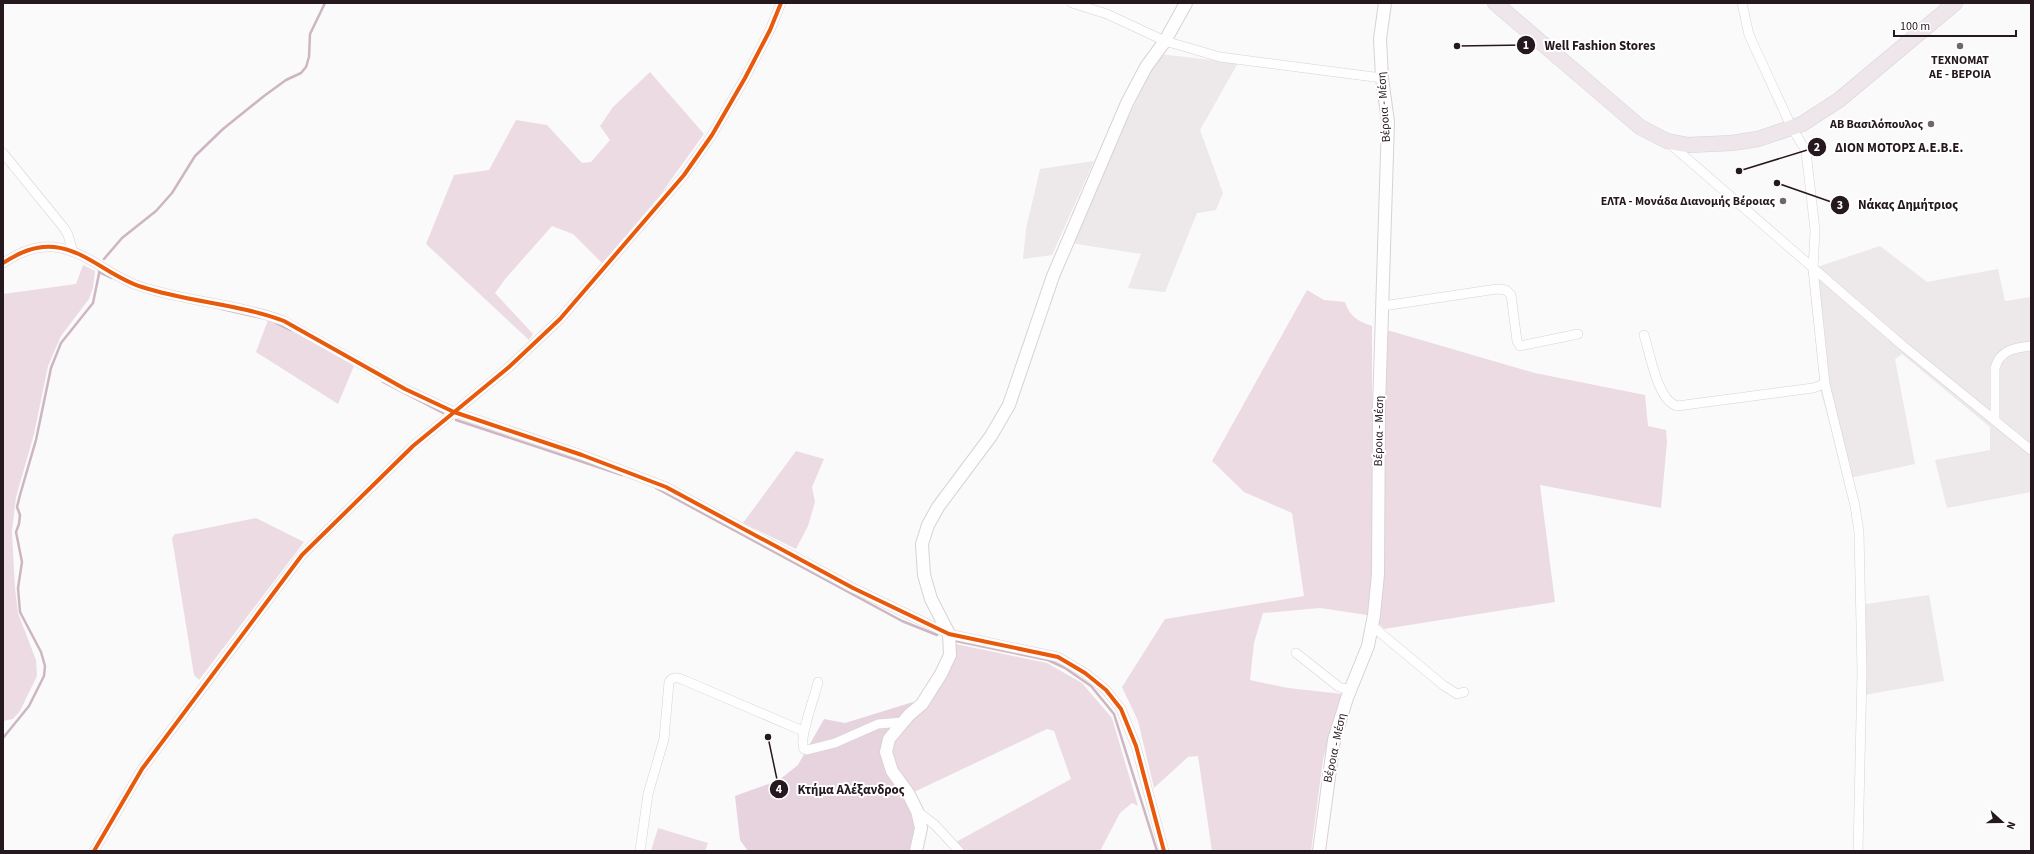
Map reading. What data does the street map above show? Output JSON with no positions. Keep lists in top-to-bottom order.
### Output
{
  "streets": {
    "street": ["Βέροια - Μέση"]
  },
  "places": [
    "Well Fashion Stores",
    "ΤΕΧΝΟΜΑΤ ΑΕ - ΒΕΡΟΙΑ",
    "ΑΒ Βασιλόπουλος",
    "ΔΙΟΝ ΜΟΤΟΡΣ Α.Ε.Β.Ε.",
    "Νάκας Δημήτριος",
    "ΕΛΤΑ - Μονάδα Διανομής Βέροιας",
    "Κτήμα Αλέξανδρος"
  ],
  "scale_bar": "100 m",
  "north": "right"
}
